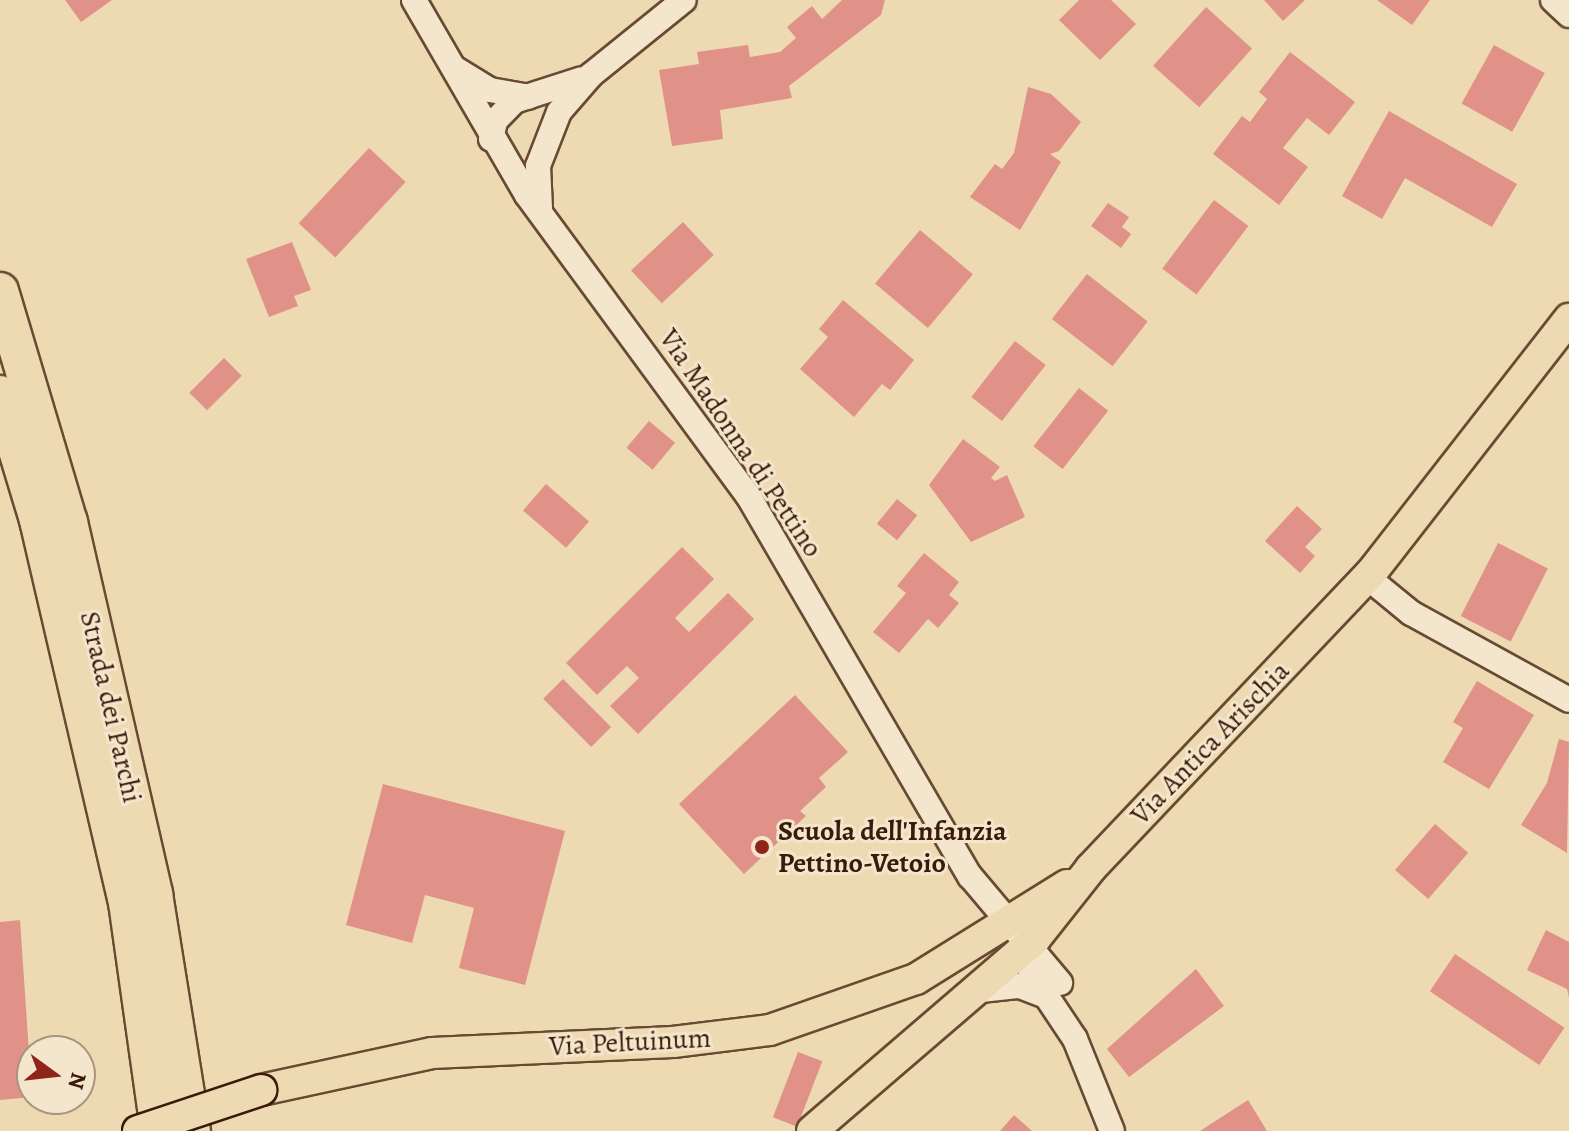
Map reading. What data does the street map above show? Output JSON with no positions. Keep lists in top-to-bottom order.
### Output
{
  "streets": {
    "highway": ["Strada dei Parchi"],
    "main road": ["Via Antica Arischia", "Via Peltuinum"],
    "street": ["Via Madonna di Pettino"]
  },
  "crossings": [
    ["Via Madonna di Pettino", "Via Antica Arischia"],
    ["Via Madonna di Pettino", "Via Peltuinum"],
    ["Via Antica Arischia", "Via Peltuinum"]
  ],
  "places": ["Scuola dell'Infanzia Pettino-Vetoio"],
  "north": "right"
}
